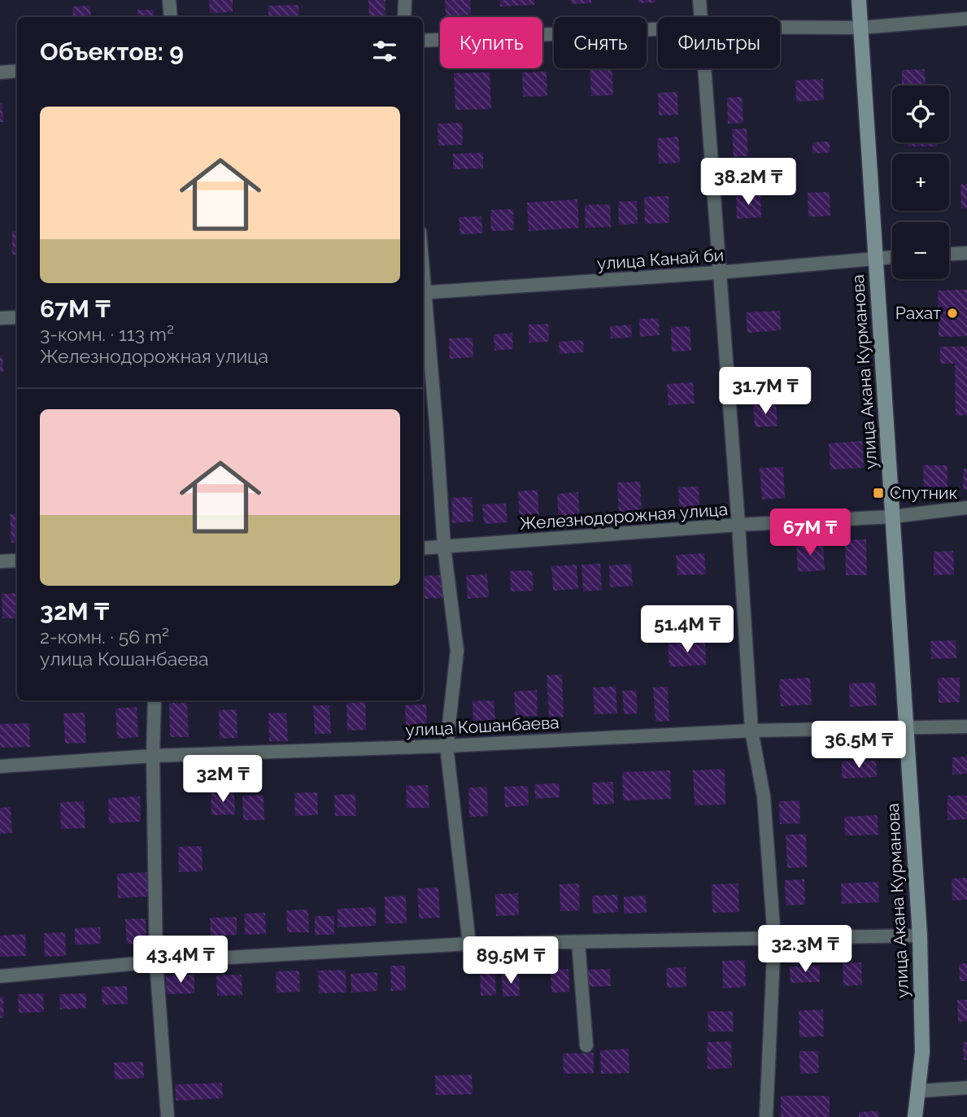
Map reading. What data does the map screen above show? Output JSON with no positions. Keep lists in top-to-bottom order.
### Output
{
  "streets": {
    "main road": ["улица Акана Курманова"],
    "street": ["улица Канай би", "Железнодорожная улица", "улица Кошанбаева"]
  },
  "crossings": [
    ["улица Канай би", "улица Акана Курманова"],
    ["улица Акана Курманова", "Железнодорожная улица"],
    ["улица Акана Курманова", "улица Кошанбаева"]
  ],
  "places": {
    "other": ["Рахат"],
    "transit": ["Спутник"]
  },
  "page": {
    "chip": ["Купить", "Снять", "Фильтры"],
    "heading": "Объектов: 9",
    "map_buttons": ["+", "−"],
    "list": [
      {
        "name": "67M ₸",
        "note": "3-комн. · 113 m² · Железнодорожная улица"
      },
      {
        "name": "32M ₸",
        "note": "2-комн. · 56 m² · улица Кошанбаева"
      }
    ],
    "price": [
      "38.2M ₸",
      "31.7M ₸",
      "67M ₸",
      "51.4M ₸",
      "36.5M ₸",
      "32M ₸",
      "32.3M ₸",
      "43.4M ₸",
      "89.5M ₸"
    ]
  }
}
